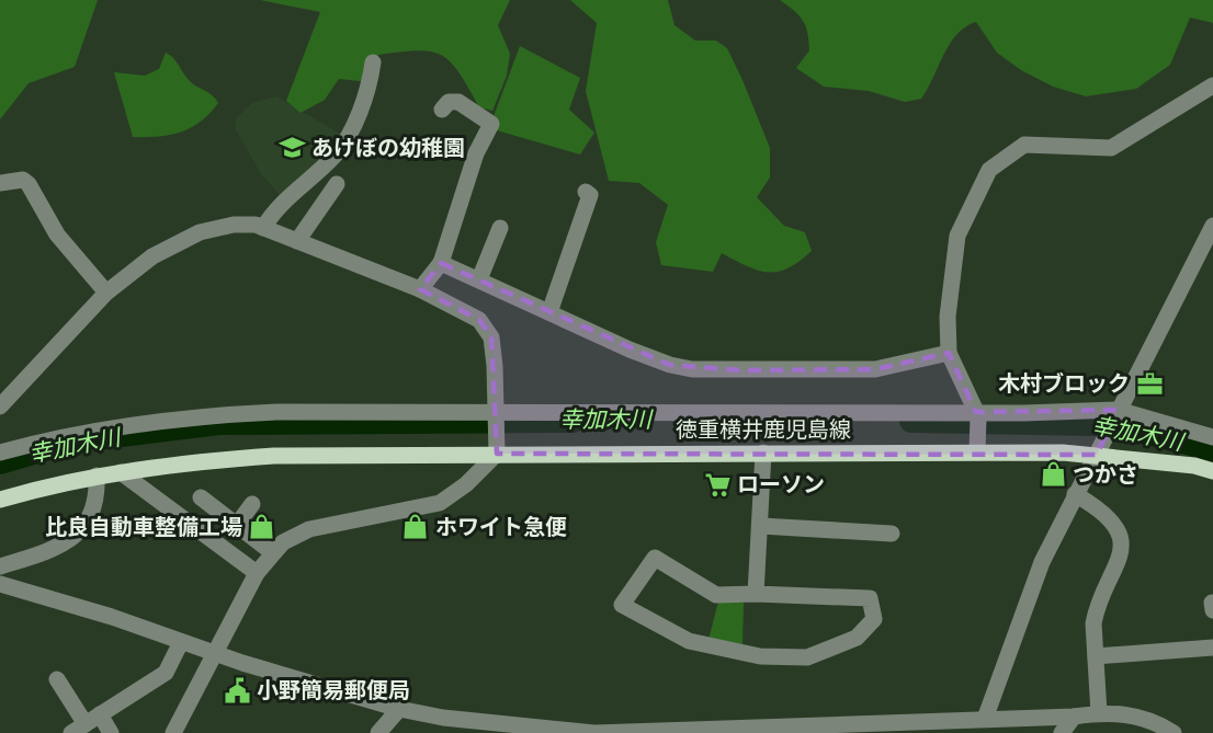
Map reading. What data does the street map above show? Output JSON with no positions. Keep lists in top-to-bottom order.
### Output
{
  "streets": {
    "main road": ["徳重横井鹿児島線"]
  },
  "water": ["幸加木川"],
  "places": {
    "school or university": ["あけぼの幼稚園"],
    "office": ["木村ブロック"],
    "shop": ["つかさ", "比良自動車整備工場", "ホワイト急便"],
    "supermarket": ["ローソン"],
    "public building": ["小野簡易郵便局"]
  }
}
